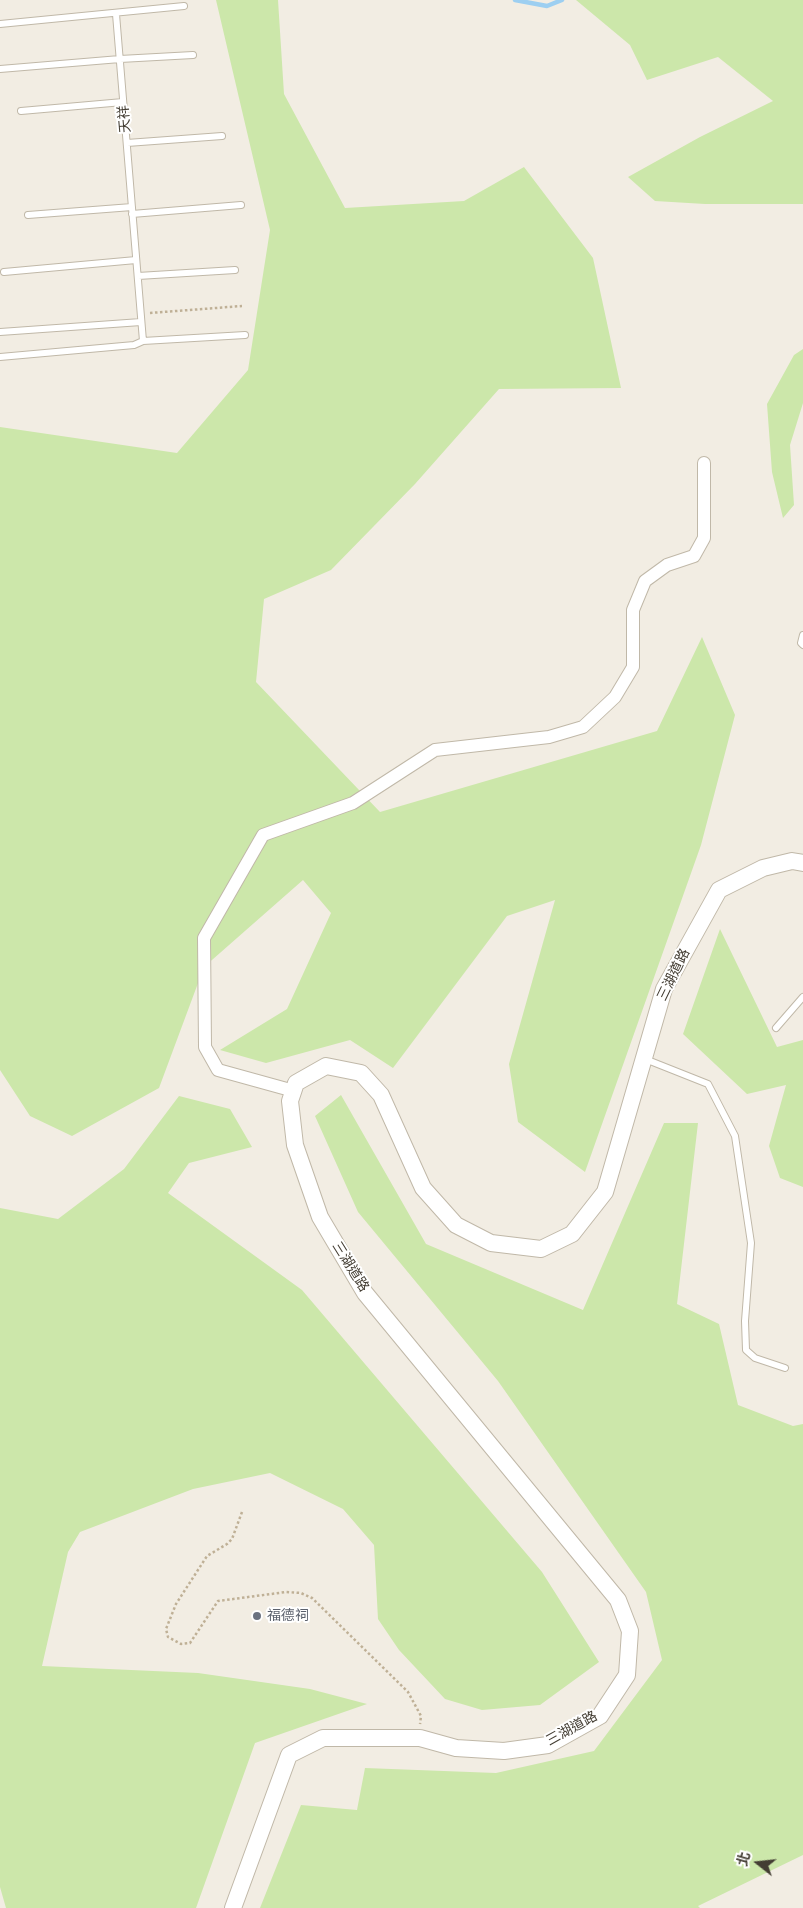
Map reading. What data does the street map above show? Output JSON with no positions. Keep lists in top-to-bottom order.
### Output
{
  "streets": {
    "street": ["三湖道路"],
    "lane": ["天祥"]
  },
  "places": ["福德祠"],
  "north": "left"
}
